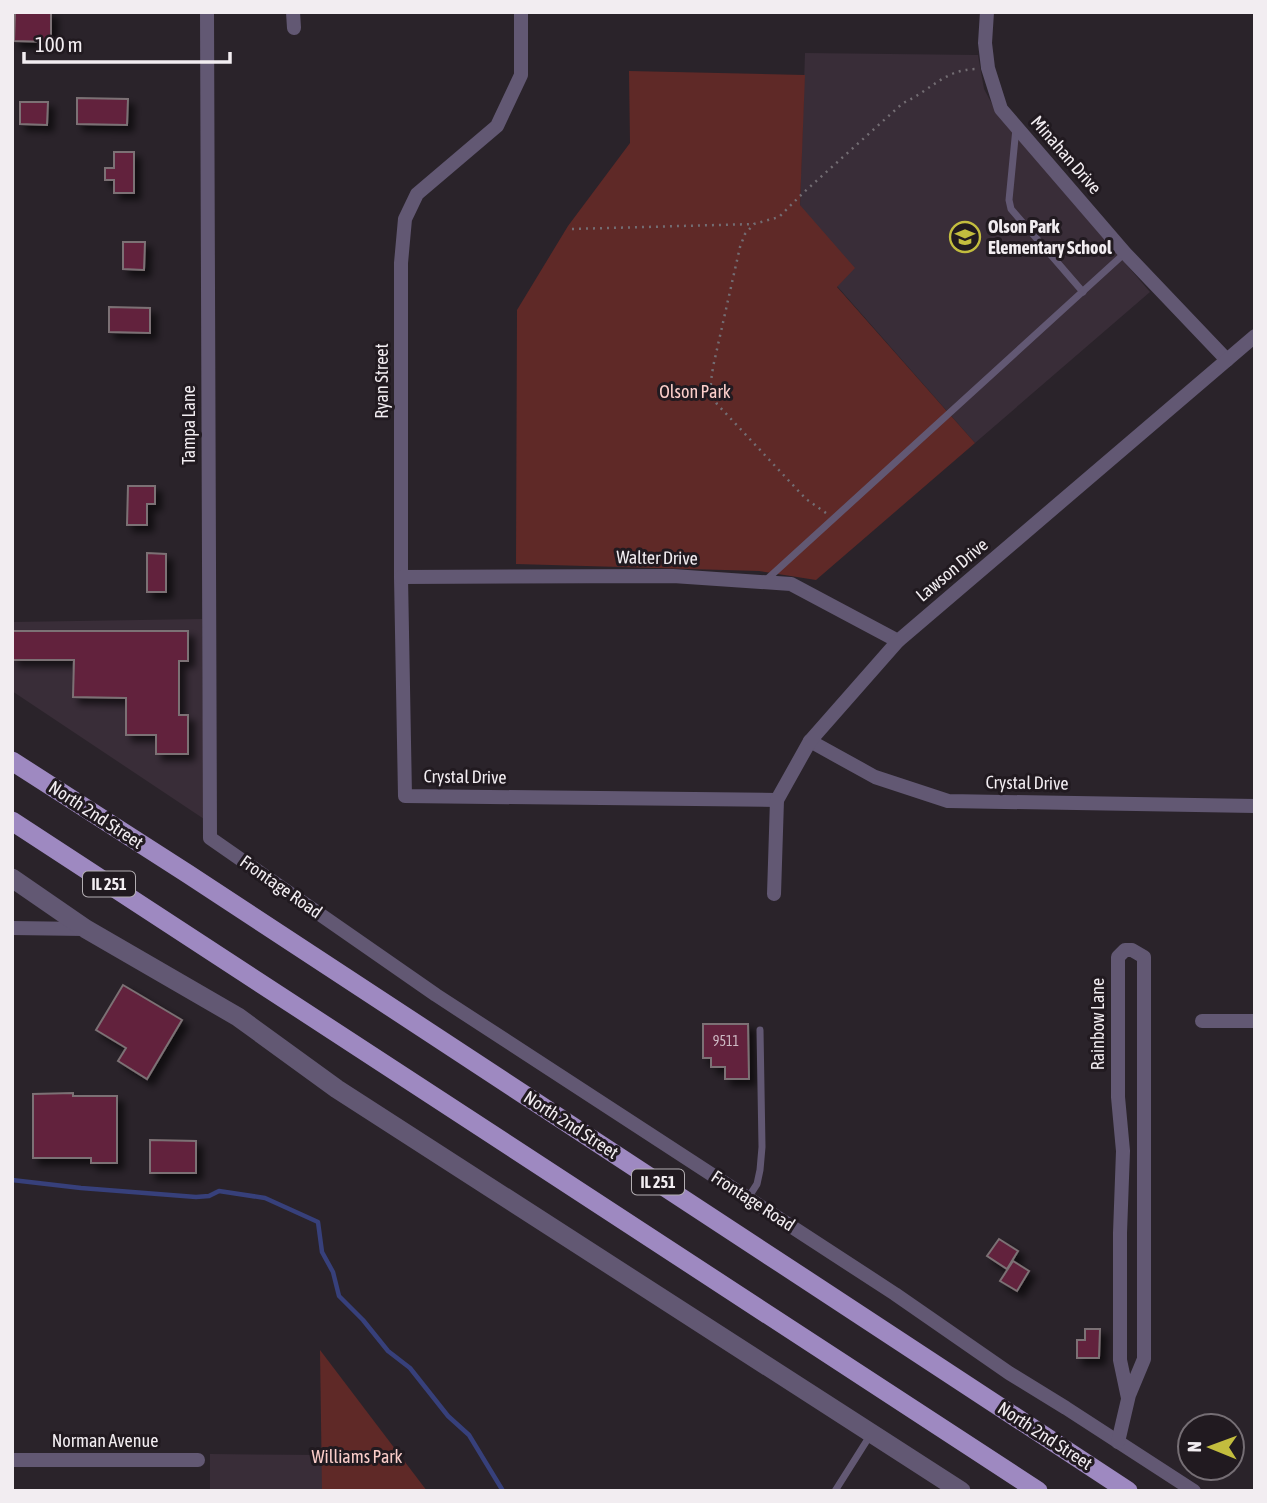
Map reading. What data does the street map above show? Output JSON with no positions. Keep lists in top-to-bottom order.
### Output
{
  "streets": {
    "main road": ["North 2nd Street", "IL 251"],
    "street": [
      "Minahan Drive",
      "Ryan Street",
      "Tampa Lane",
      "Walter Drive",
      "Lawson Drive",
      "Crystal Drive",
      "Frontage Road",
      "Rainbow Lane",
      "Norman Avenue"
    ]
  },
  "crossings": [
    ["Minahan Drive", "Lawson Drive"],
    ["Ryan Street", "Walter Drive"],
    ["Ryan Street", "Crystal Drive"],
    ["Tampa Lane", "Frontage Road"],
    ["Walter Drive", "Lawson Drive"],
    ["Lawson Drive", "Crystal Drive"],
    ["Frontage Road", "Rainbow Lane"]
  ],
  "parks": ["Olson Park", "Williams Park"],
  "places": {
    "school or university": ["Olson Park Elementary School"]
  },
  "house_numbers": ["9511"],
  "scale_bar": "100 m",
  "north": "left"
}
